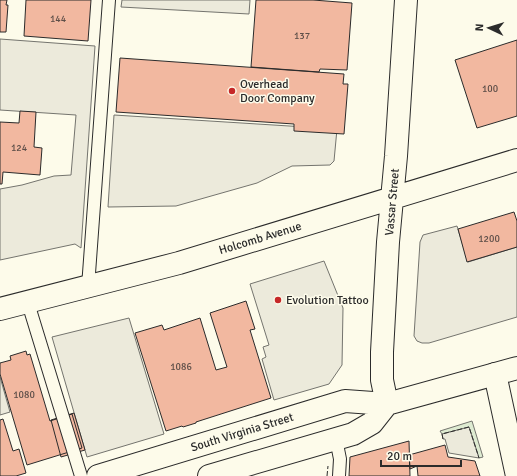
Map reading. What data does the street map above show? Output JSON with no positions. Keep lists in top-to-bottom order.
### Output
{
  "streets": {
    "street": ["Vassar Street", "Holcomb Avenue", "South Virginia Street"]
  },
  "crossings": [
    ["Vassar Street", "Holcomb Avenue"],
    ["Vassar Street", "South Virginia Street"]
  ],
  "places": ["Overhead Door Company", "Evolution Tattoo"],
  "house_numbers": [
    "144",
    "137",
    "100",
    "124",
    "1200",
    "1086",
    "1080"
  ],
  "scale_bar": "20 m",
  "north": "left"
}
